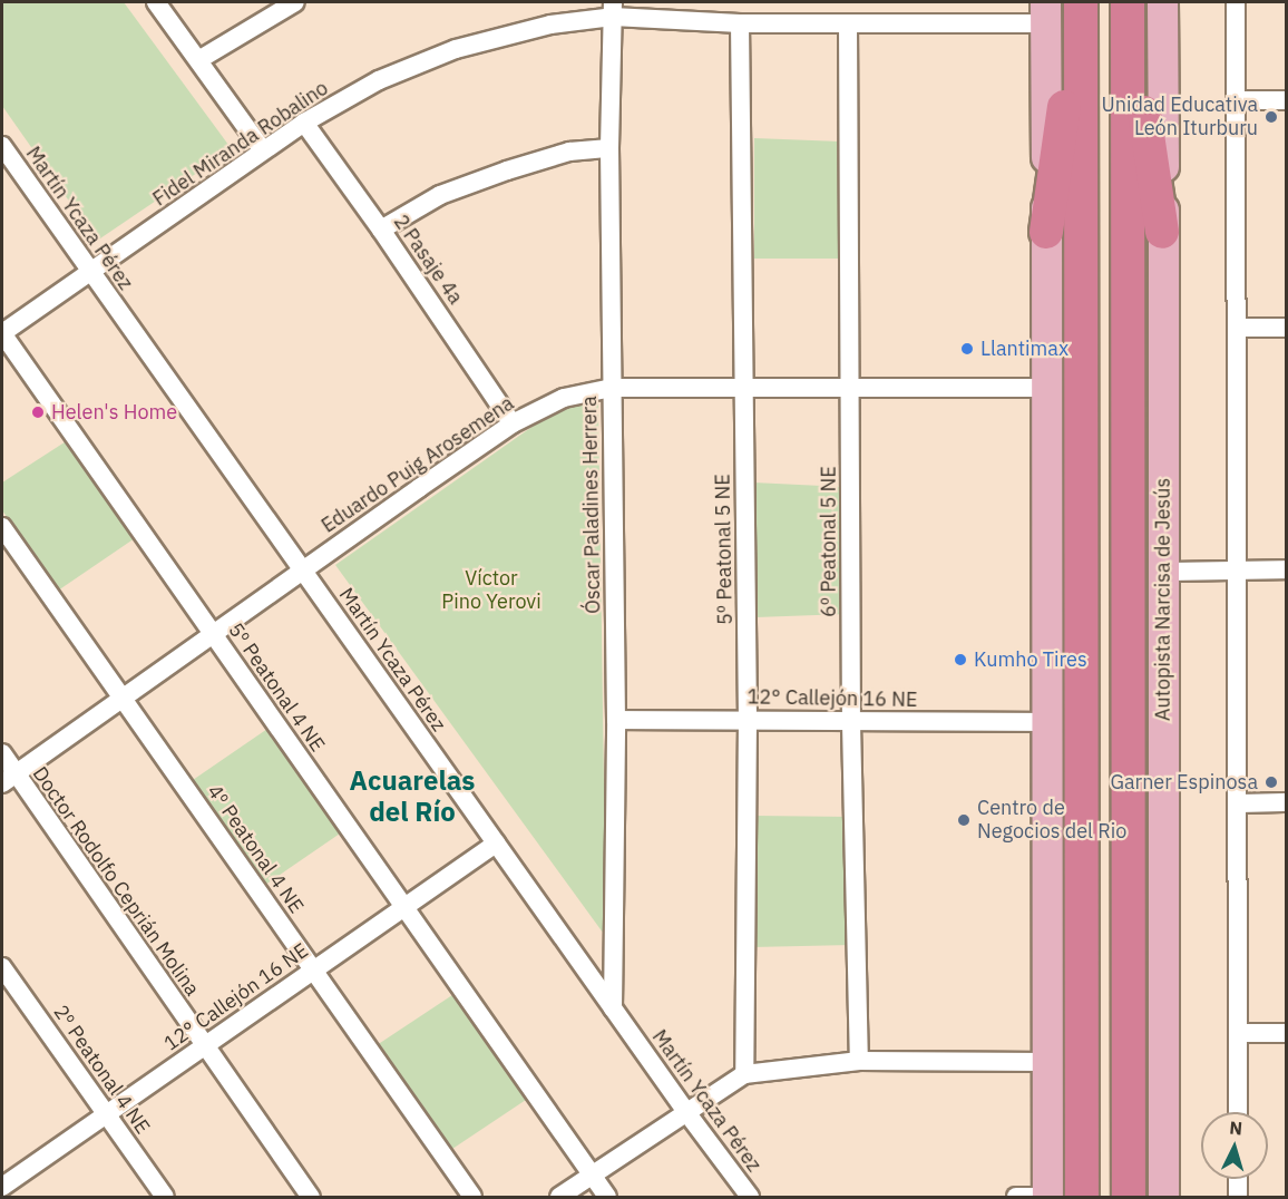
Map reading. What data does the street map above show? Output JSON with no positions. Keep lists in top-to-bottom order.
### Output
{
  "streets": {
    "highway": ["Autopista Narcisa de Jesús"],
    "street": [
      "Fidel Miranda Robalino",
      "Martín Ycaza Pérez",
      "2 Pasaje 4a",
      "Eduardo Puig Arosemena",
      "Óscar Paladines Herrera",
      "6º Peatonal 5 NE",
      "5º Peatonal 5 NE",
      "5º Peatonal 4 NE",
      "12° Callejón 16 NE",
      "4º Peatonal 4 NE",
      "Doctor Rodolfo Ceprián Molina",
      "2º Peatonal 4 NE"
    ]
  },
  "crossings": [
    ["Fidel Miranda Robalino", "Martín Ycaza Pérez"],
    ["Fidel Miranda Robalino", "2 Pasaje 4a"],
    ["Fidel Miranda Robalino", "Óscar Paladines Herrera"],
    ["Fidel Miranda Robalino", "6º Peatonal 5 NE"],
    ["Fidel Miranda Robalino", "5º Peatonal 5 NE"],
    ["Fidel Miranda Robalino", "5º Peatonal 4 NE"],
    ["Martín Ycaza Pérez", "Eduardo Puig Arosemena"],
    ["Martín Ycaza Pérez", "Óscar Paladines Herrera"],
    ["Martín Ycaza Pérez", "12° Callejón 16 NE"],
    ["2 Pasaje 4a", "Eduardo Puig Arosemena"],
    ["Eduardo Puig Arosemena", "Óscar Paladines Herrera"],
    ["Eduardo Puig Arosemena", "6º Peatonal 5 NE"],
    ["Eduardo Puig Arosemena", "5º Peatonal 5 NE"],
    ["Eduardo Puig Arosemena", "5º Peatonal 4 NE"],
    ["Eduardo Puig Arosemena", "4º Peatonal 4 NE"],
    ["Eduardo Puig Arosemena", "Doctor Rodolfo Ceprián Molina"],
    ["Óscar Paladines Herrera", "12° Callejón 16 NE"],
    ["6º Peatonal 5 NE", "12° Callejón 16 NE"],
    ["5º Peatonal 5 NE", "12° Callejón 16 NE"],
    ["5º Peatonal 4 NE", "12° Callejón 16 NE"],
    ["12° Callejón 16 NE", "4º Peatonal 4 NE"],
    ["12° Callejón 16 NE", "Doctor Rodolfo Ceprián Molina"],
    ["12° Callejón 16 NE", "2º Peatonal 4 NE"]
  ],
  "districts": ["Acuarelas del Río"],
  "parks": ["Víctor Pino Yerovi"],
  "places": [
    "Unidad Educativa León Iturburu",
    "Llantimax",
    "Helen's Home",
    "Kumho Tires",
    "Garner Espinosa",
    "Centro de Negocios del Rio"
  ],
  "north": "top"
}
